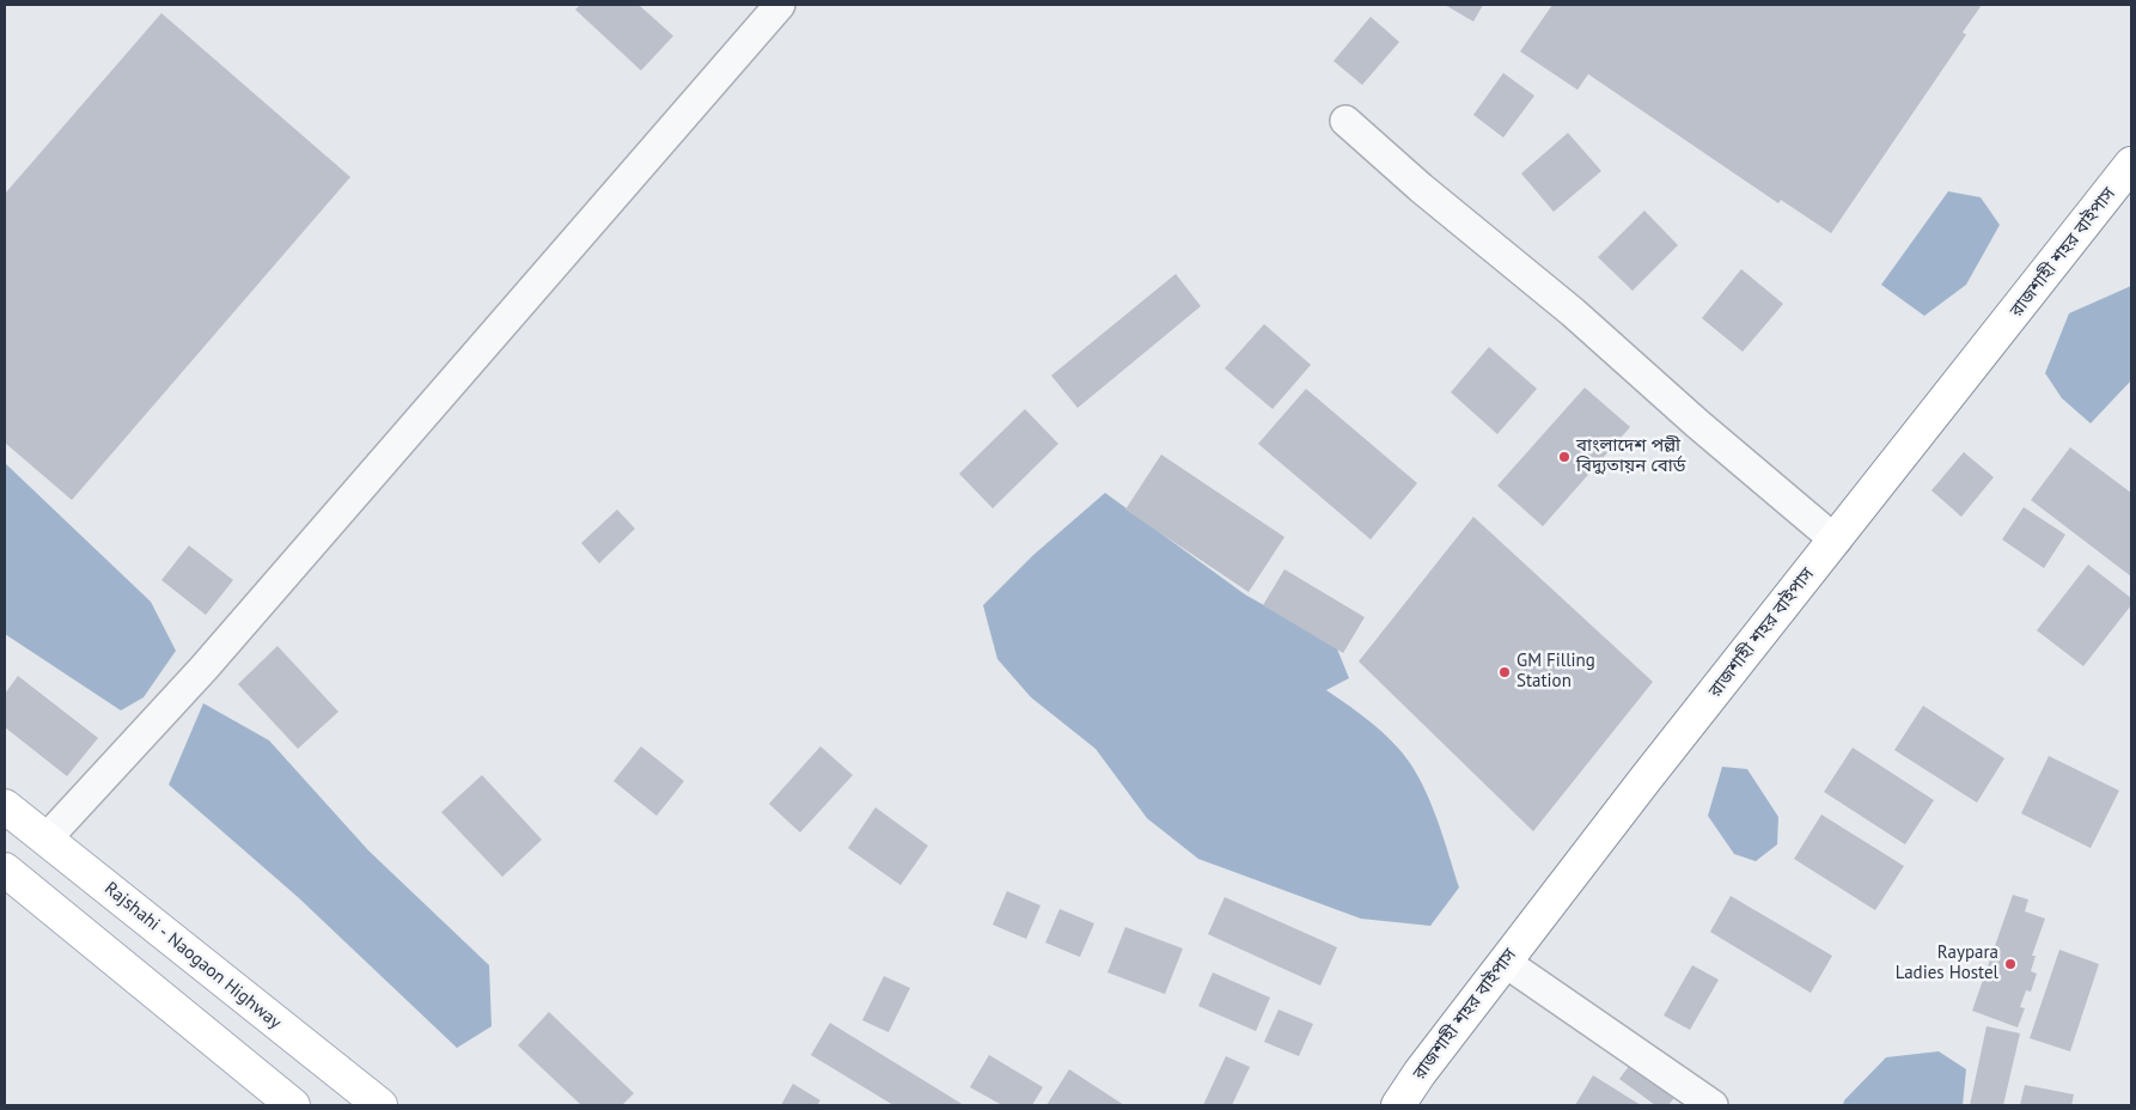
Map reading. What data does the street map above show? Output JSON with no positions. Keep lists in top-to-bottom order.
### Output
{
  "streets": {
    "main road": ["রাজশাহী শহর বাইপাস", "Rajshahi - Naogaon Highway"]
  },
  "places": ["বাংলাদেশ পল্লী বিদ্যুতায়ন বোর্ড", "GM Filling Station", "Raypara Ladies Hostel"]
}
